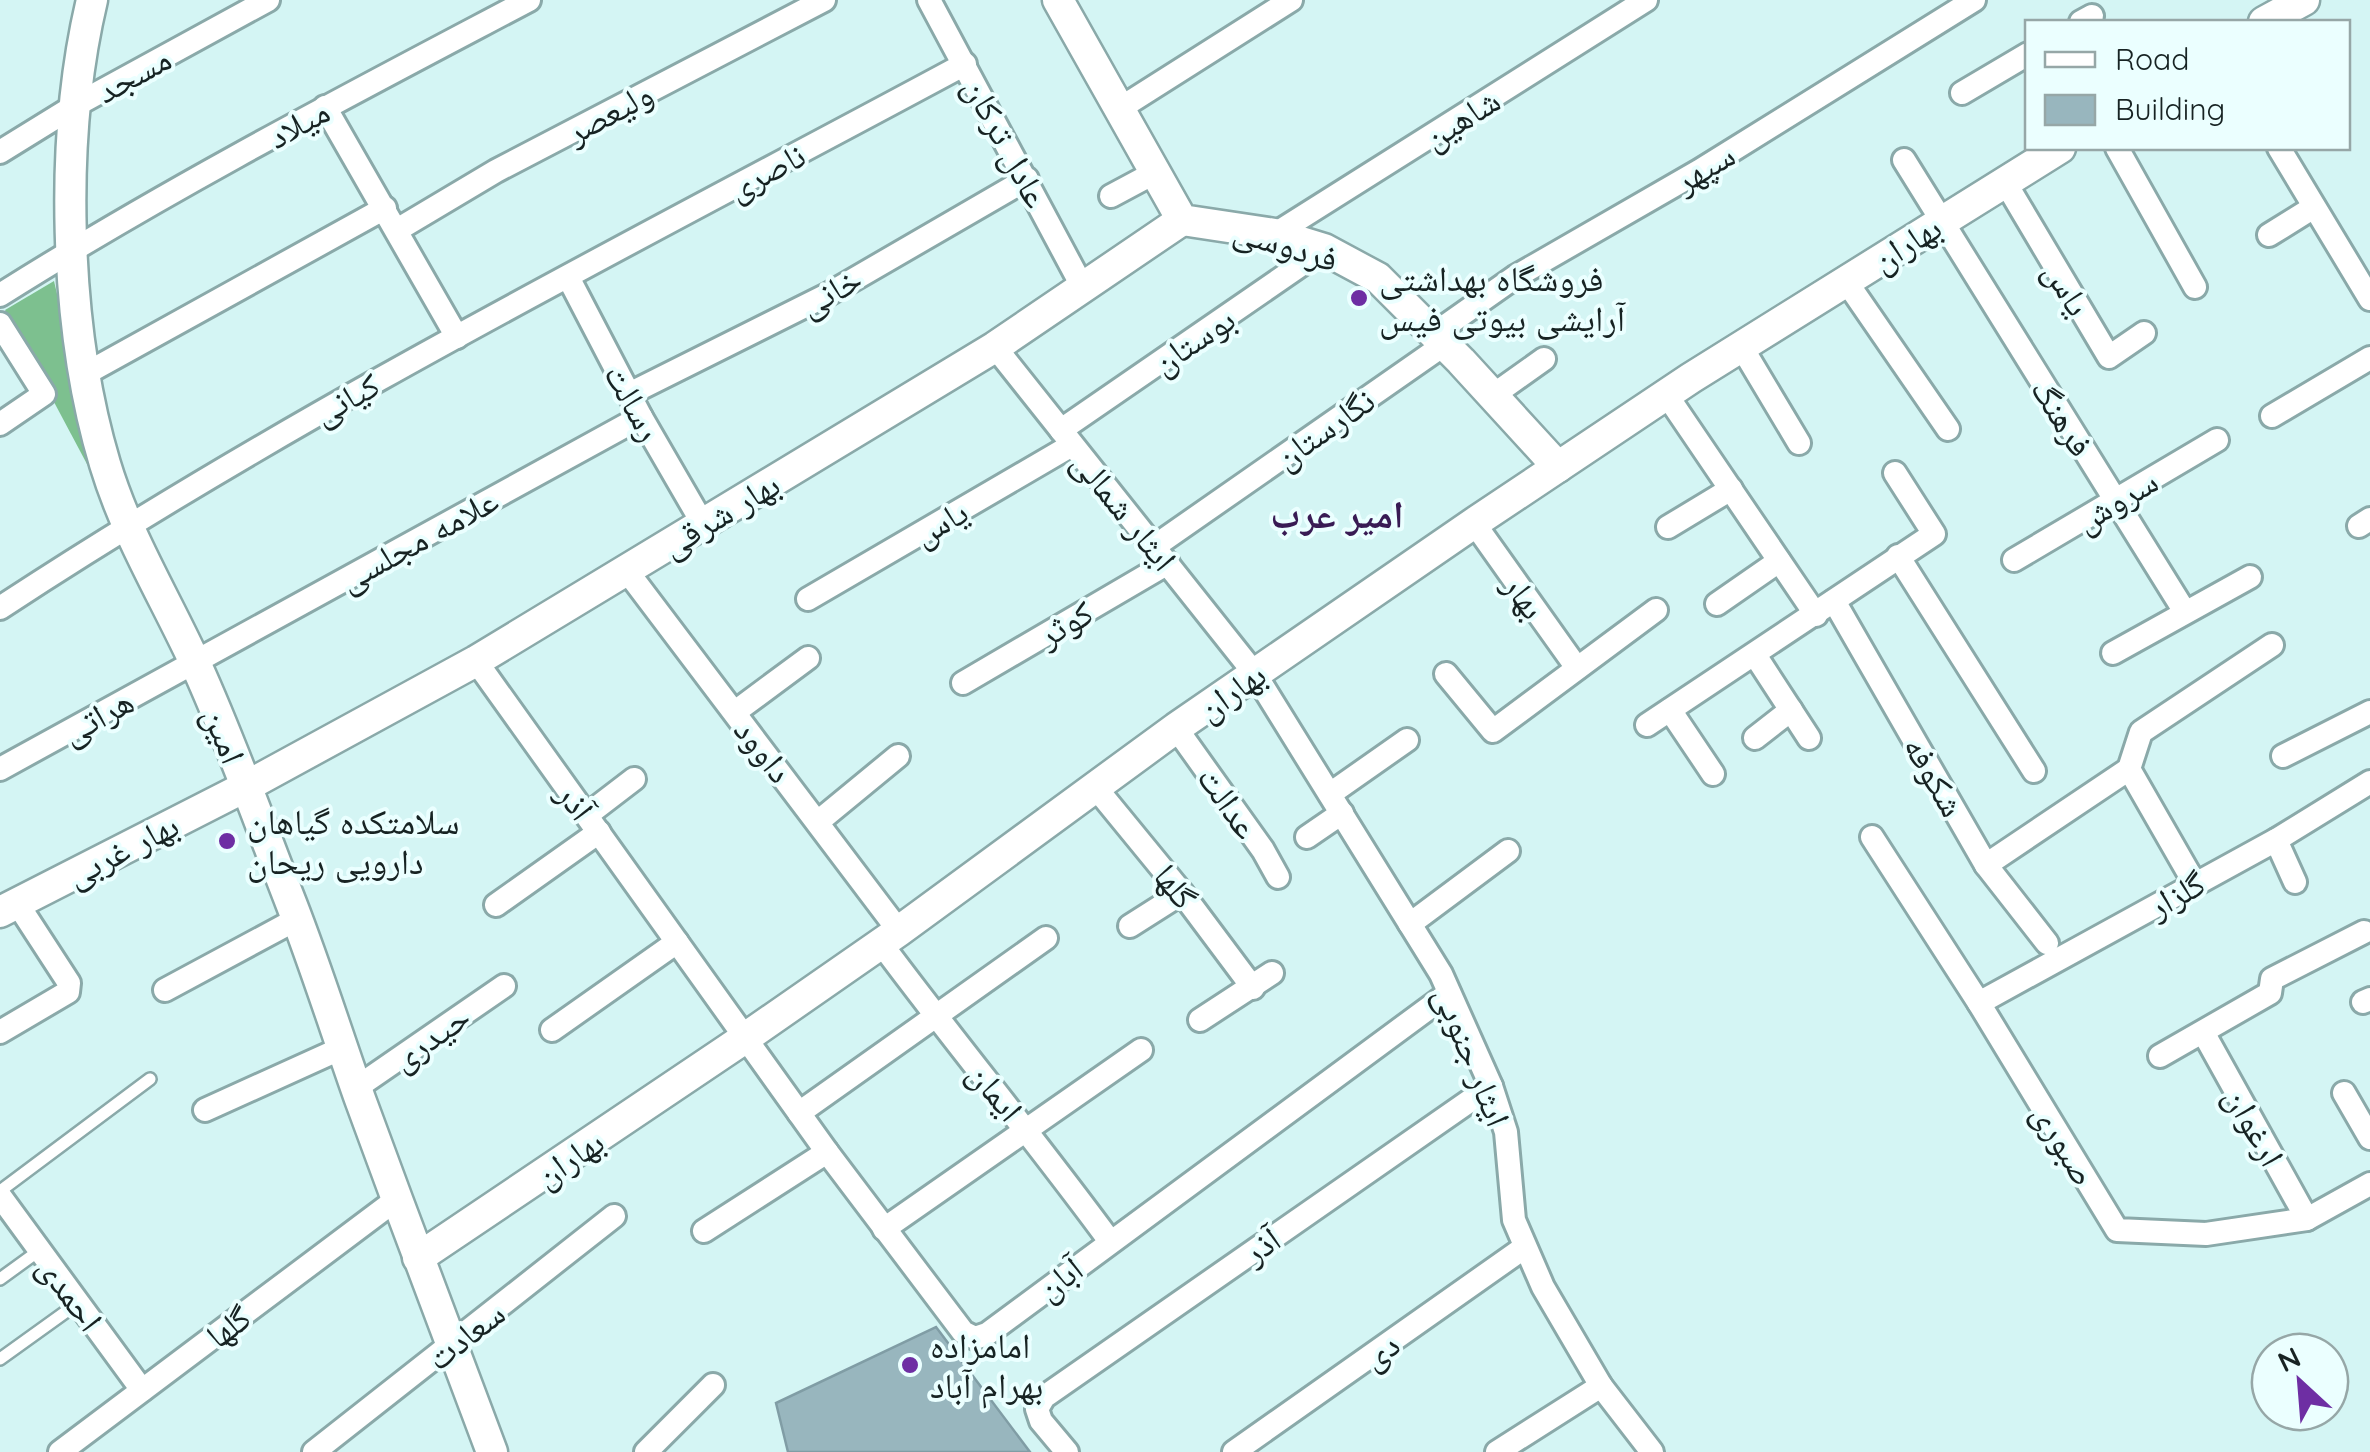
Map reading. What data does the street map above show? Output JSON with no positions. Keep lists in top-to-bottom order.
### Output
{
  "streets": {
    "street": [
      "مسجد",
      "ولیعصر",
      "شاهین",
      "میلاد",
      "عادل ترکان",
      "سپهر",
      "ناصری",
      "بهاران",
      "فردوسی",
      "یاس",
      "خانی",
      "بوستان",
      "کیانی",
      "رسالت",
      "فرهنگ",
      "نگارستان",
      "سروش",
      "ایثار شمالی",
      "بهار شرقی",
      "علامه مجلسی",
      "بهار",
      "کوثر",
      "هراتی",
      "امین",
      "داوود",
      "شکوفه",
      "آذر",
      "عدالت",
      "بهار غربی",
      "گلها",
      "گلزار",
      "حیدری",
      "ایثار جنوبی",
      "ایمان",
      "ارغوان",
      "صبوری",
      "آبان",
      "احمدی",
      "سعادت",
      "دی"
    ]
  },
  "crossings": [
    ["مسجد", "امین"],
    ["شاهین", "فردوسی"],
    ["میلاد", "امین"],
    ["عادل ترکان", "ناصری"],
    ["عادل ترکان", "خانی"],
    ["عادل ترکان", "بهار شرقی"],
    ["سپهر", "فردوسی"],
    ["سپهر", "نگارستان"],
    ["ناصری", "کیانی"],
    ["ناصری", "رسالت"],
    ["بهاران", "فردوسی"],
    ["بهاران", "یاس"],
    ["بهاران", "فرهنگ"],
    ["بهاران", "ایثار شمالی"],
    ["بهاران", "بهار"],
    ["بهاران", "امین"],
    ["بهاران", "داوود"],
    ["بهاران", "شکوفه"],
    ["بهاران", "آذر"],
    ["بهاران", "عدالت"],
    ["بهاران", "گلها"],
    ["بهاران", "ایثار جنوبی"],
    ["بهاران", "ایمان"],
    ["بهاران", "آبان"],
    ["فردوسی", "بوستان"],
    ["فردوسی", "نگارستان"],
    ["فردوسی", "بهار شرقی"],
    ["یاس", "بوستان"],
    ["یاس", "ایثار شمالی"],
    ["خانی", "رسالت"],
    ["بوستان", "ایثار شمالی"],
    ["کیانی", "رسالت"],
    ["کیانی", "امین"],
    ["رسالت", "بهار شرقی"],
    ["رسالت", "علامه مجلسی"],
    ["فرهنگ", "سروش"],
    ["نگارستان", "ایثار شمالی"],
    ["نگارستان", "کوثر"],
    ["ایثار شمالی", "بهار شرقی"],
    ["ایثار شمالی", "کوثر"],
    ["ایثار شمالی", "ایثار جنوبی"],
    ["بهار شرقی", "امین"],
    ["بهار شرقی", "داوود"],
    ["بهار شرقی", "آذر"],
    ["بهار شرقی", "بهار غربی"],
    ["علامه مجلسی", "هراتی"],
    ["علامه مجلسی", "امین"],
    ["هراتی", "امین"],
    ["امین", "بهار غربی"],
    ["امین", "گلها"],
    ["امین", "حیدری"],
    ["امین", "سعادت"],
    ["داوود", "ایمان"],
    ["آذر", "ایثار جنوبی"],
    ["آذر", "آبان"],
    ["گلها", "احمدی"],
    ["گلزار", "صبوری"],
    ["ایثار جنوبی", "آبان"],
    ["ایثار جنوبی", "دی"],
    ["ایمان", "آبان"],
    ["ارغوان", "صبوری"]
  ],
  "districts": ["امیر عرب"],
  "places": ["فروشگاه بهداشتی آرایشی بیوتی فیس", "سلامتکده گیاهان دارویی ریحان", "امامزاده بهرام آباد"],
  "legend": ["Road", "Building"],
  "north": "top left"
}
